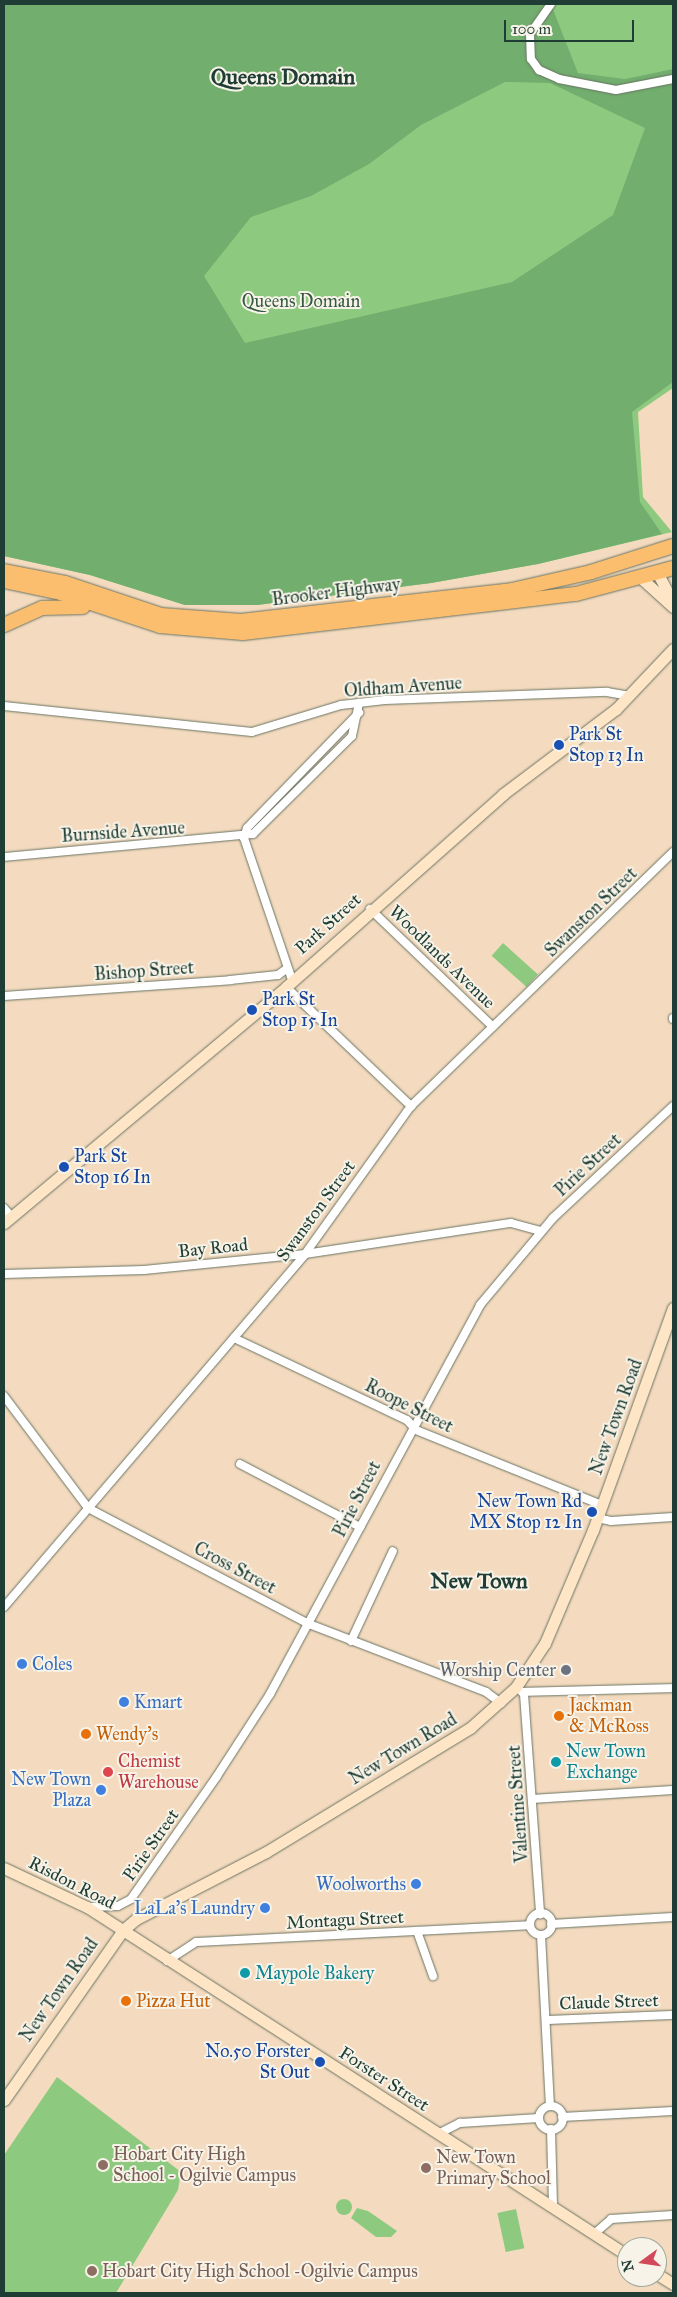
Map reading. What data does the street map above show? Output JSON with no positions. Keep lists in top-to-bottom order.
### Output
{
  "streets": {
    "highway": ["Brooker Highway"],
    "street": [
      "Oldham Avenue",
      "Burnside Avenue",
      "Swanston Street",
      "Park Street",
      "Woodlands Avenue",
      "Bishop Street",
      "Pirie Street",
      "Bay Road",
      "Roope Street",
      "New Town Road",
      "Cross Street",
      "Valentine Street",
      "Risdon Road",
      "Montagu Street",
      "Claude Street",
      "Forster Street"
    ]
  },
  "crossings": [
    ["Oldham Avenue", "Park Street"],
    ["Swanston Street", "Woodlands Avenue"],
    ["Swanston Street", "Bay Road"],
    ["Swanston Street", "Roope Street"],
    ["Swanston Street", "Cross Street"],
    ["Park Street", "Woodlands Avenue"],
    ["Pirie Street", "Bay Road"],
    ["Pirie Street", "Roope Street"],
    ["Pirie Street", "Cross Street"],
    ["Pirie Street", "Risdon Road"],
    ["Roope Street", "New Town Road"],
    ["New Town Road", "Cross Street"],
    ["New Town Road", "Valentine Street"],
    ["New Town Road", "Risdon Road"],
    ["New Town Road", "Forster Street"],
    ["Risdon Road", "Forster Street"],
    ["Montagu Street", "Forster Street"]
  ],
  "districts": ["Queens Domain", "New Town"],
  "parks": ["Queens Domain"],
  "places": [
    "Park St Stop 13 In",
    "Park St Stop 15 In",
    "Park St Stop 16 In",
    "New Town Rd MX Stop 12 In",
    "Coles",
    "Worship Center",
    "Kmart",
    "Jackman & McRoss",
    "Wendy's",
    "New Town Exchange",
    "Chemist Warehouse",
    "New Town Plaza",
    "Woolworths",
    "LaLa's Laundry",
    "Maypole Bakery",
    "Pizza Hut",
    "No.50 Forster St Out",
    "Hobart City High School - Ogilvie Campus",
    "New Town Primary School",
    "Hobart City High School -Ogilvie Campus"
  ],
  "scale_bar": "100 m",
  "north": "left"
}
